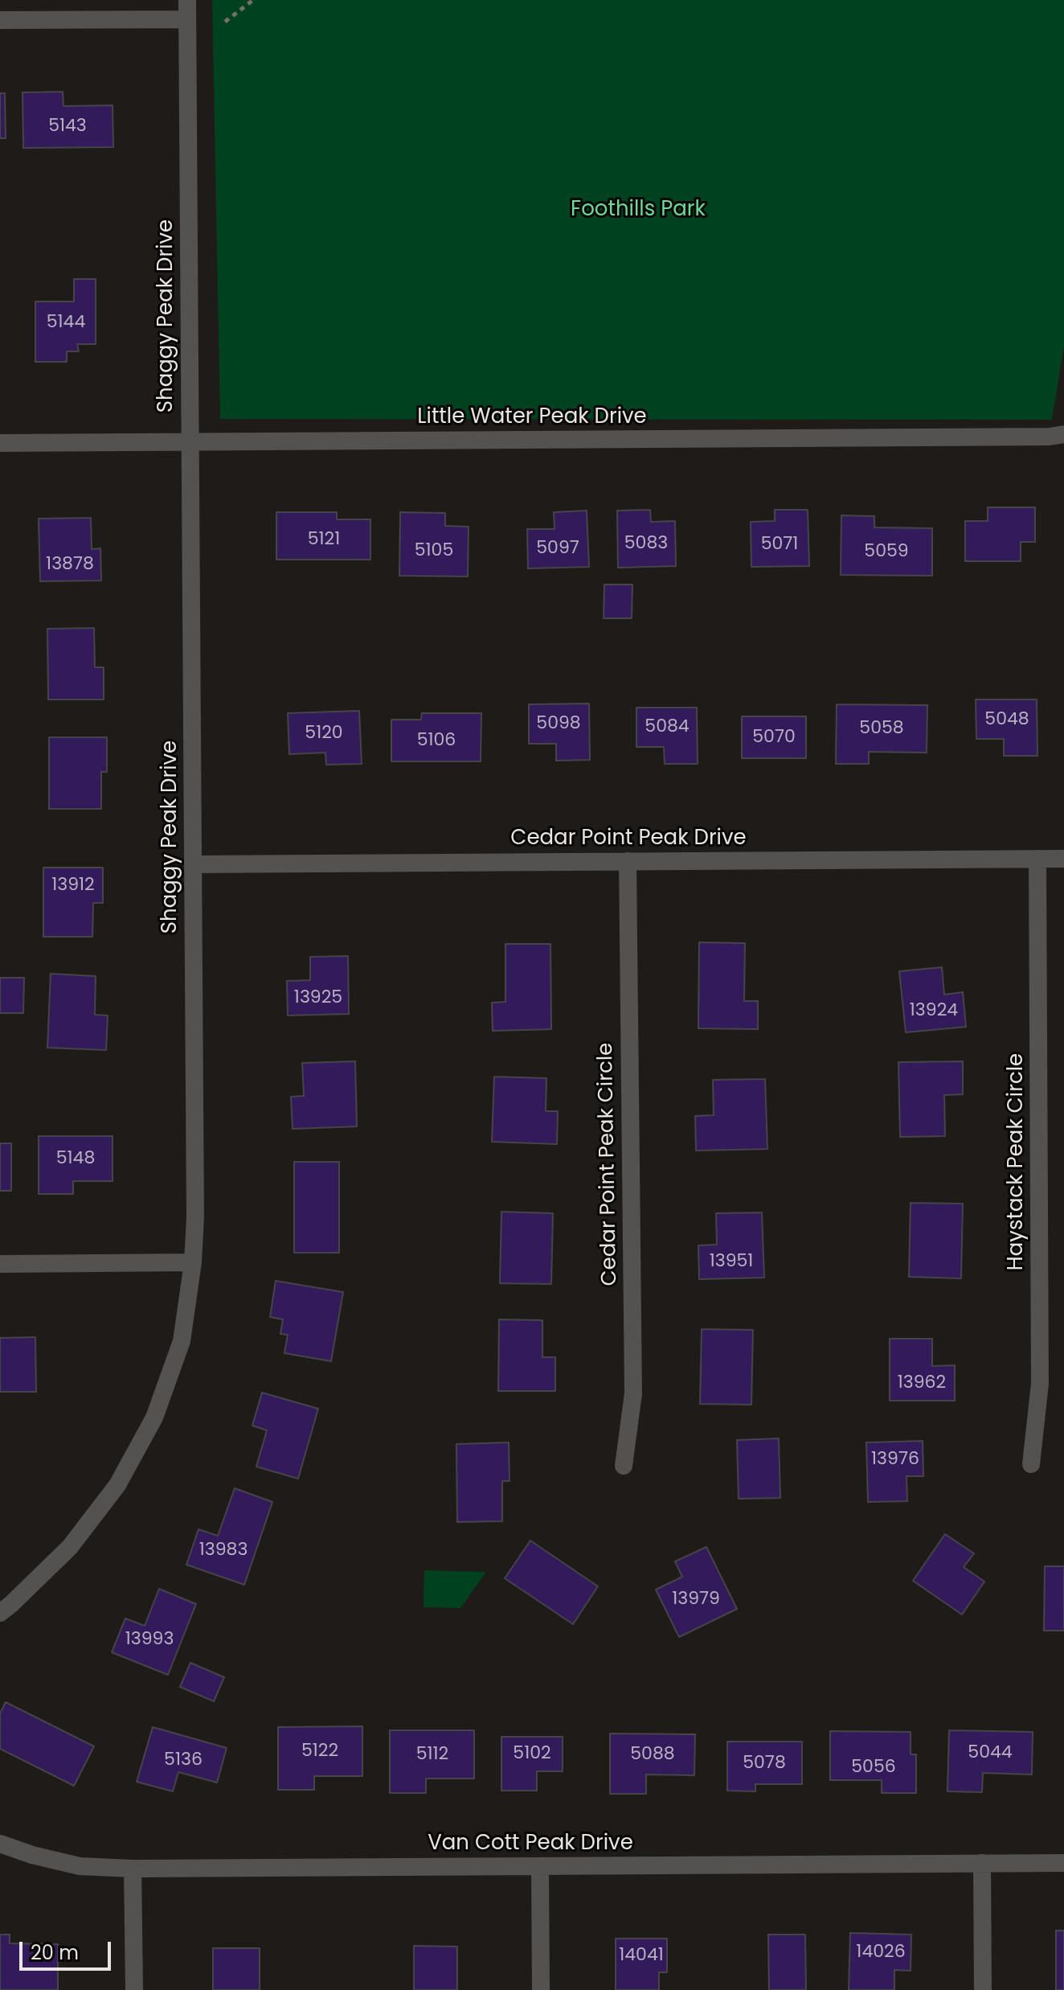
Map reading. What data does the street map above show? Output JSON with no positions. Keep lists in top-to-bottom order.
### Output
{
  "streets": {
    "street": [
      "Shaggy Peak Drive",
      "Little Water Peak Drive",
      "Cedar Point Peak Drive",
      "Haystack Peak Circle",
      "Cedar Point Peak Circle",
      "Van Cott Peak Drive"
    ]
  },
  "crossings": [
    ["Shaggy Peak Drive", "Little Water Peak Drive"],
    ["Shaggy Peak Drive", "Cedar Point Peak Drive"],
    ["Cedar Point Peak Drive", "Haystack Peak Circle"],
    ["Cedar Point Peak Drive", "Cedar Point Peak Circle"]
  ],
  "parks": ["Foothills Park"],
  "house_numbers": [
    "5143",
    "5144",
    "5121",
    "5083",
    "5071",
    "5097",
    "5105",
    "5059",
    "13878",
    "5048",
    "5098",
    "5084",
    "5058",
    "5120",
    "5070",
    "5106",
    "13912",
    "13925",
    "13924",
    "5148",
    "13951",
    "13962",
    "13976",
    "13983",
    "13979",
    "13993",
    "5122",
    "5044",
    "5102",
    "5112",
    "5088",
    "5136",
    "5078",
    "5056",
    "14026",
    "14041"
  ],
  "scale_bar": "20 m"
}
